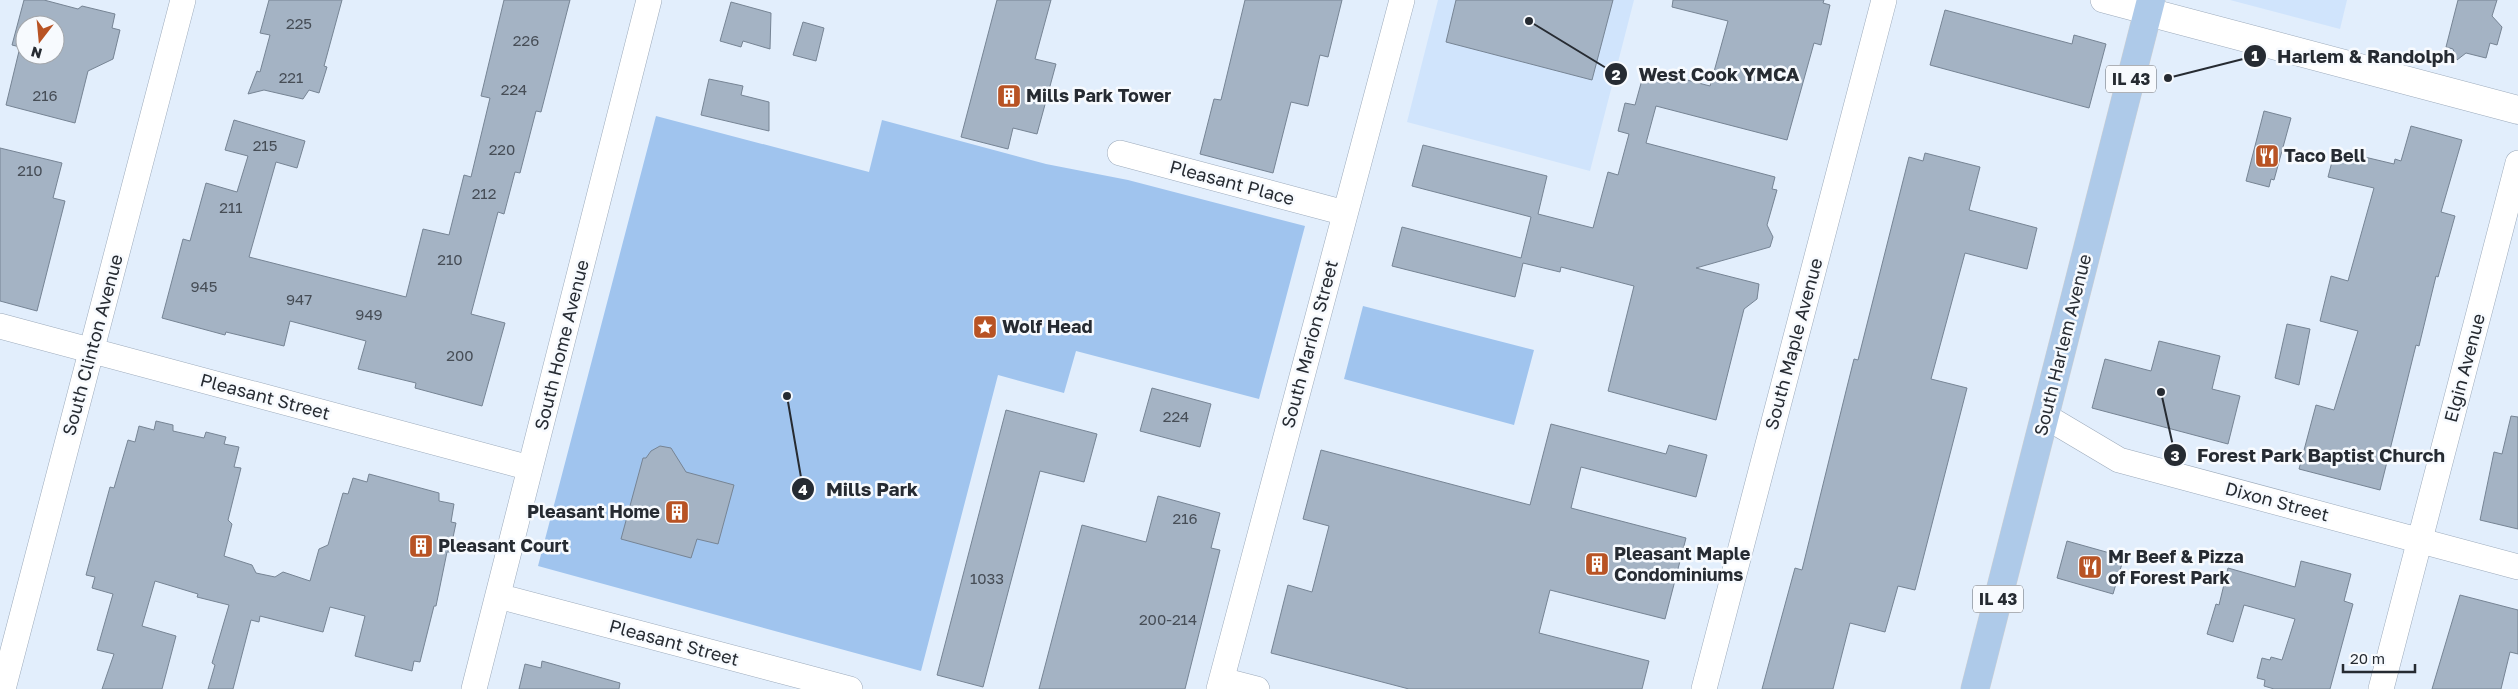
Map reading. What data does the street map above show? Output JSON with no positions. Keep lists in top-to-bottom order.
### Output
{
  "streets": {
    "main road": ["IL 43", "South Harlem Avenue"],
    "street": [
      "Pleasant Place",
      "South Marion Street",
      "South Maple Avenue",
      "South Clinton Avenue",
      "South Home Avenue",
      "Elgin Avenue",
      "Pleasant Street",
      "Dixon Street"
    ]
  },
  "crossings": [
    ["Pleasant Place", "South Marion Street"],
    ["South Clinton Avenue", "Pleasant Street"],
    ["South Home Avenue", "Pleasant Street"],
    ["South Harlem Avenue", "Dixon Street"],
    ["Elgin Avenue", "Dixon Street"]
  ],
  "places": {
    "other": [
      "West Cook YMCA",
      "Harlem & Randolph",
      "Forest Park Baptist Church",
      "Mills Park"
    ],
    "building": [
      "Mills Park Tower",
      "Pleasant Home",
      "Pleasant Court",
      "Pleasant Maple Condominiums"
    ],
    "restaurant": ["Taco Bell", "Mr Beef & Pizza of Forest Park"],
    "place": ["Wolf Head"]
  },
  "house_numbers": [
    "225",
    "226",
    "221",
    "224",
    "216",
    "215",
    "220",
    "210",
    "212",
    "211",
    "210",
    "945",
    "947",
    "949",
    "200",
    "224",
    "216",
    "1033",
    "200-214"
  ],
  "scale_bar": "20 m",
  "north": "bottom"
}
